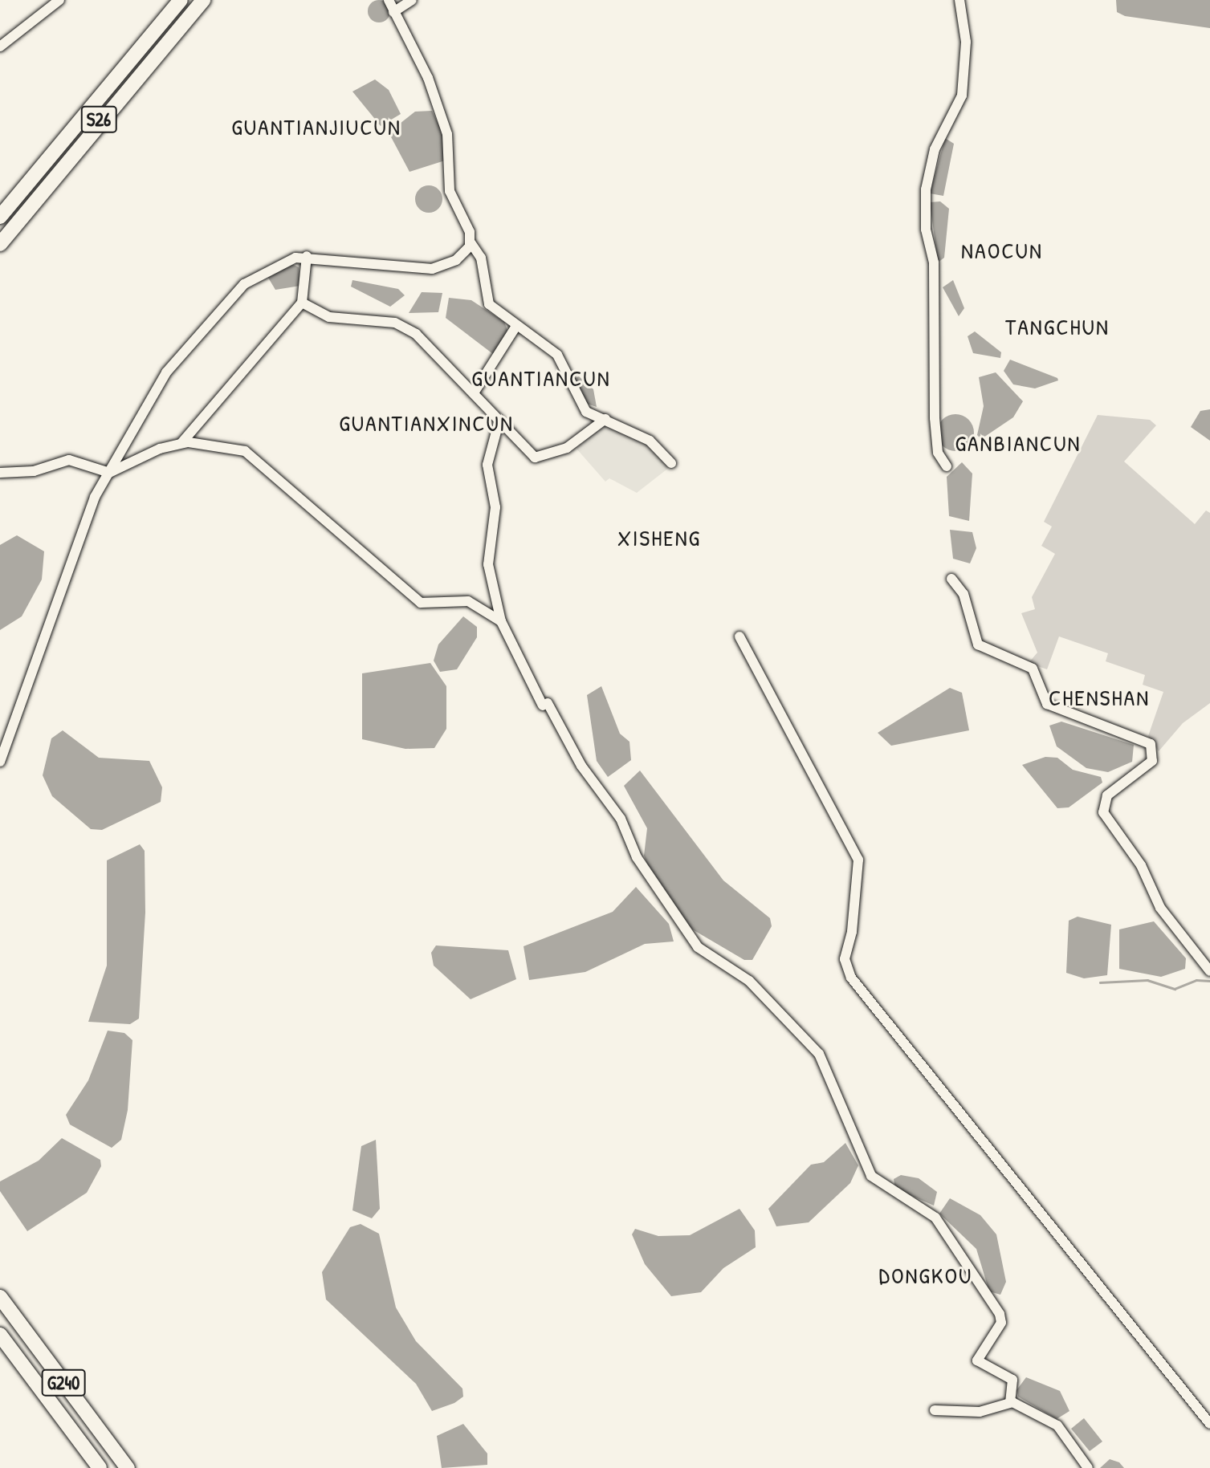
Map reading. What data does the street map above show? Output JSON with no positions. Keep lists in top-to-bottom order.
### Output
{
  "streets": {
    "highway": ["S26", "G240"]
  },
  "districts": [
    "GUANTIANJIUCUN",
    "NAOCUN",
    "TANGCHUN",
    "GUANTIANCUN",
    "GUANTIANXINCUN",
    "GANBIANCUN",
    "XISHENG",
    "CHENSHAN",
    "DONGKOU"
  ]
}
